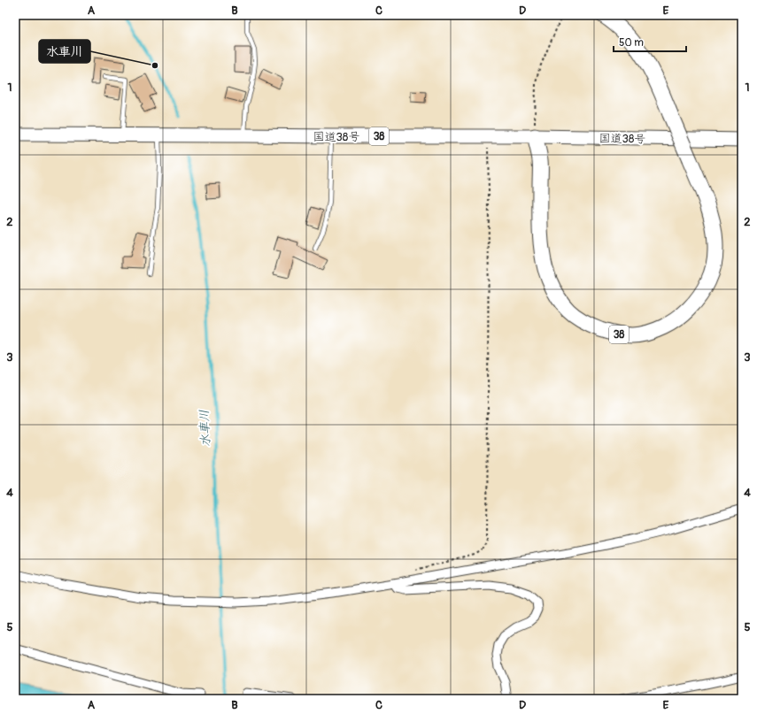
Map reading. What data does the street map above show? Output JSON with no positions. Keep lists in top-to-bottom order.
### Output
{
  "streets": {
    "highway": ["国道38号", "38"]
  },
  "crossings": [
    ["国道38号", "38"]
  ],
  "water": ["水車川"],
  "places": ["水車川"],
  "scale_bar": "50 m",
  "grid": {
    "columns": [
      "A",
      "B",
      "C",
      "D",
      "E"
    ],
    "rows": [
      "1",
      "2",
      "3",
      "4",
      "5"
    ]
  }
}
